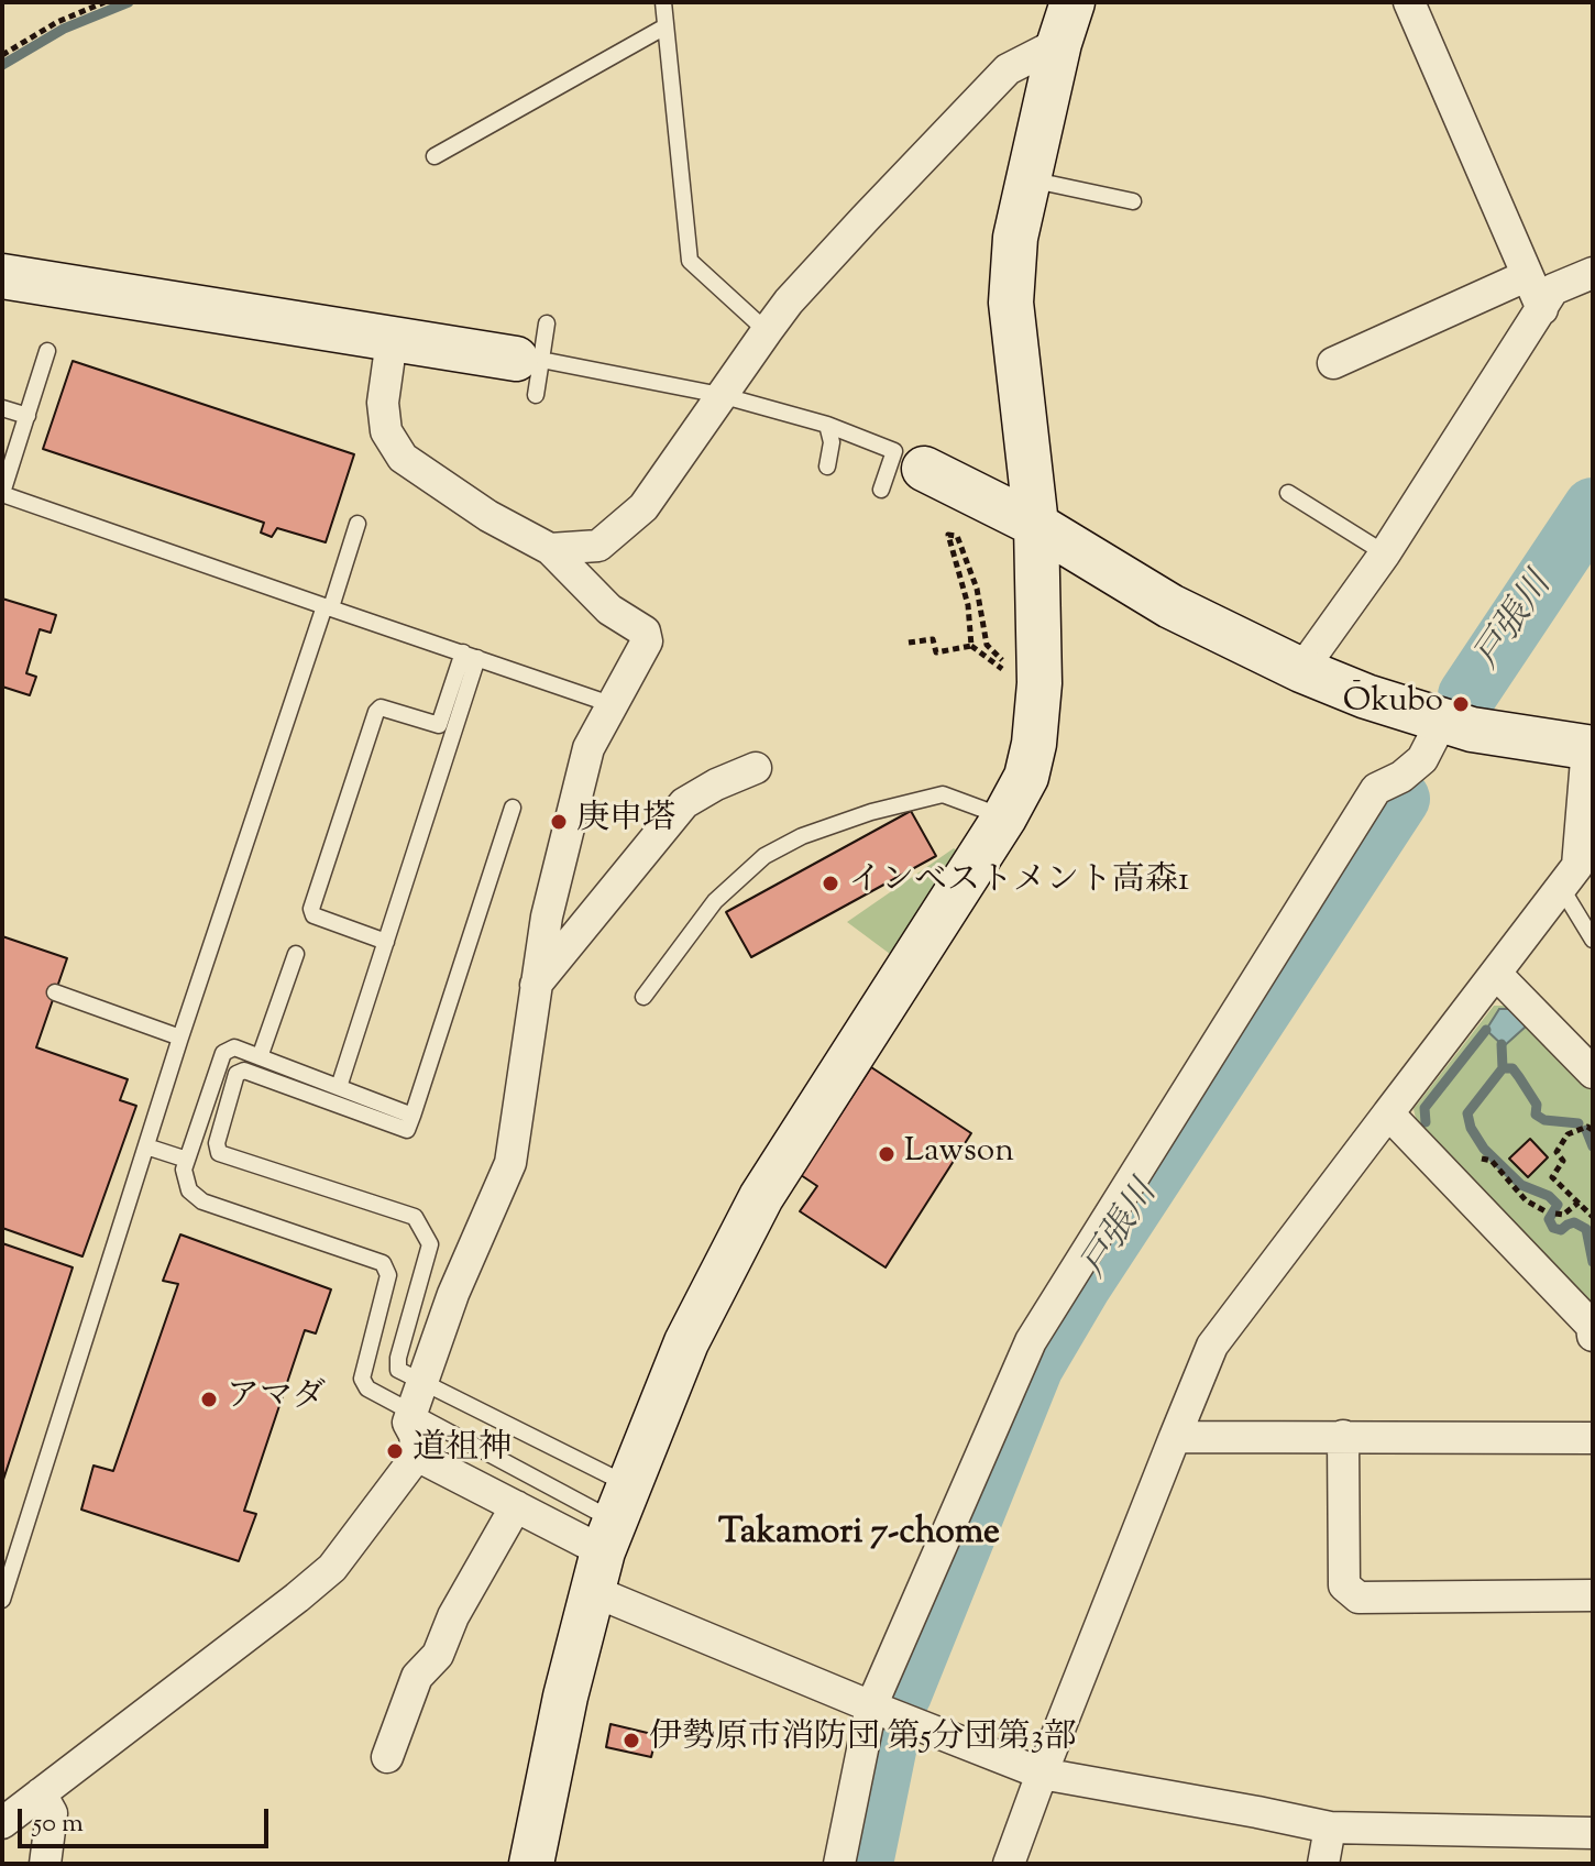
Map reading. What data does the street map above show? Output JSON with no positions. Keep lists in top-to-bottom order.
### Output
{
  "districts": ["Takamori 7-chome"],
  "water": ["戸張川"],
  "places": [
    "Ōkubo",
    "庚申塔",
    "インベストメント高森1",
    "Lawson",
    "アマダ",
    "道祖神",
    "伊勢原市消防団 第5分団第3部"
  ],
  "scale_bar": "50 m"
}
